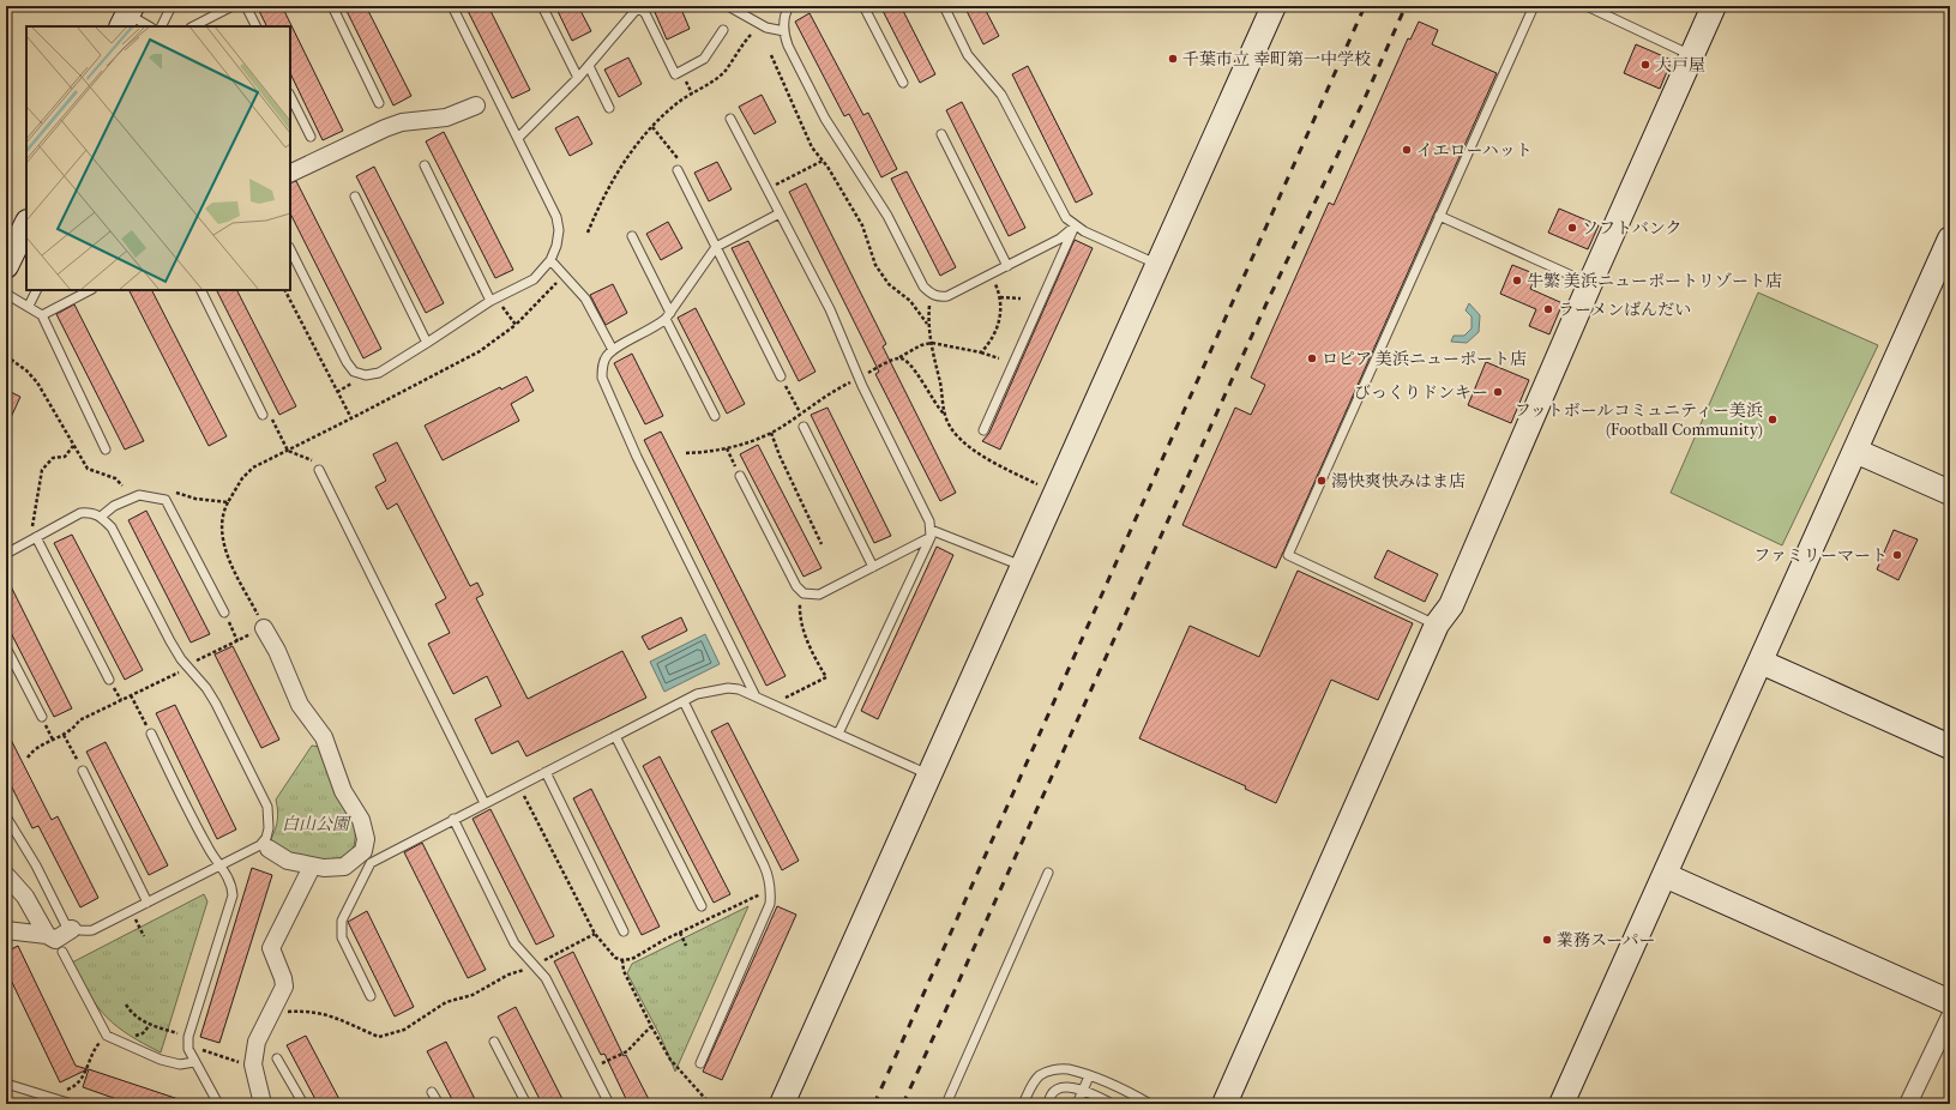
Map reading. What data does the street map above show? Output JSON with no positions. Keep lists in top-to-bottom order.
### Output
{
  "parks": ["白山公園"],
  "places": [
    "千葉市立 幸町第一中学校",
    "大戸屋",
    "イエローハット",
    "ソフトバンク",
    "牛繁 美浜ニューポートリゾート店",
    "ラーメンばんだい",
    "ロピア 美浜ニューポート店",
    "びっくりドンキー",
    "フットボールコミュニティー美浜 (Football Community)",
    "湯快爽快みはま店",
    "ファミリーマート",
    "業務スーパー"
  ]
}
